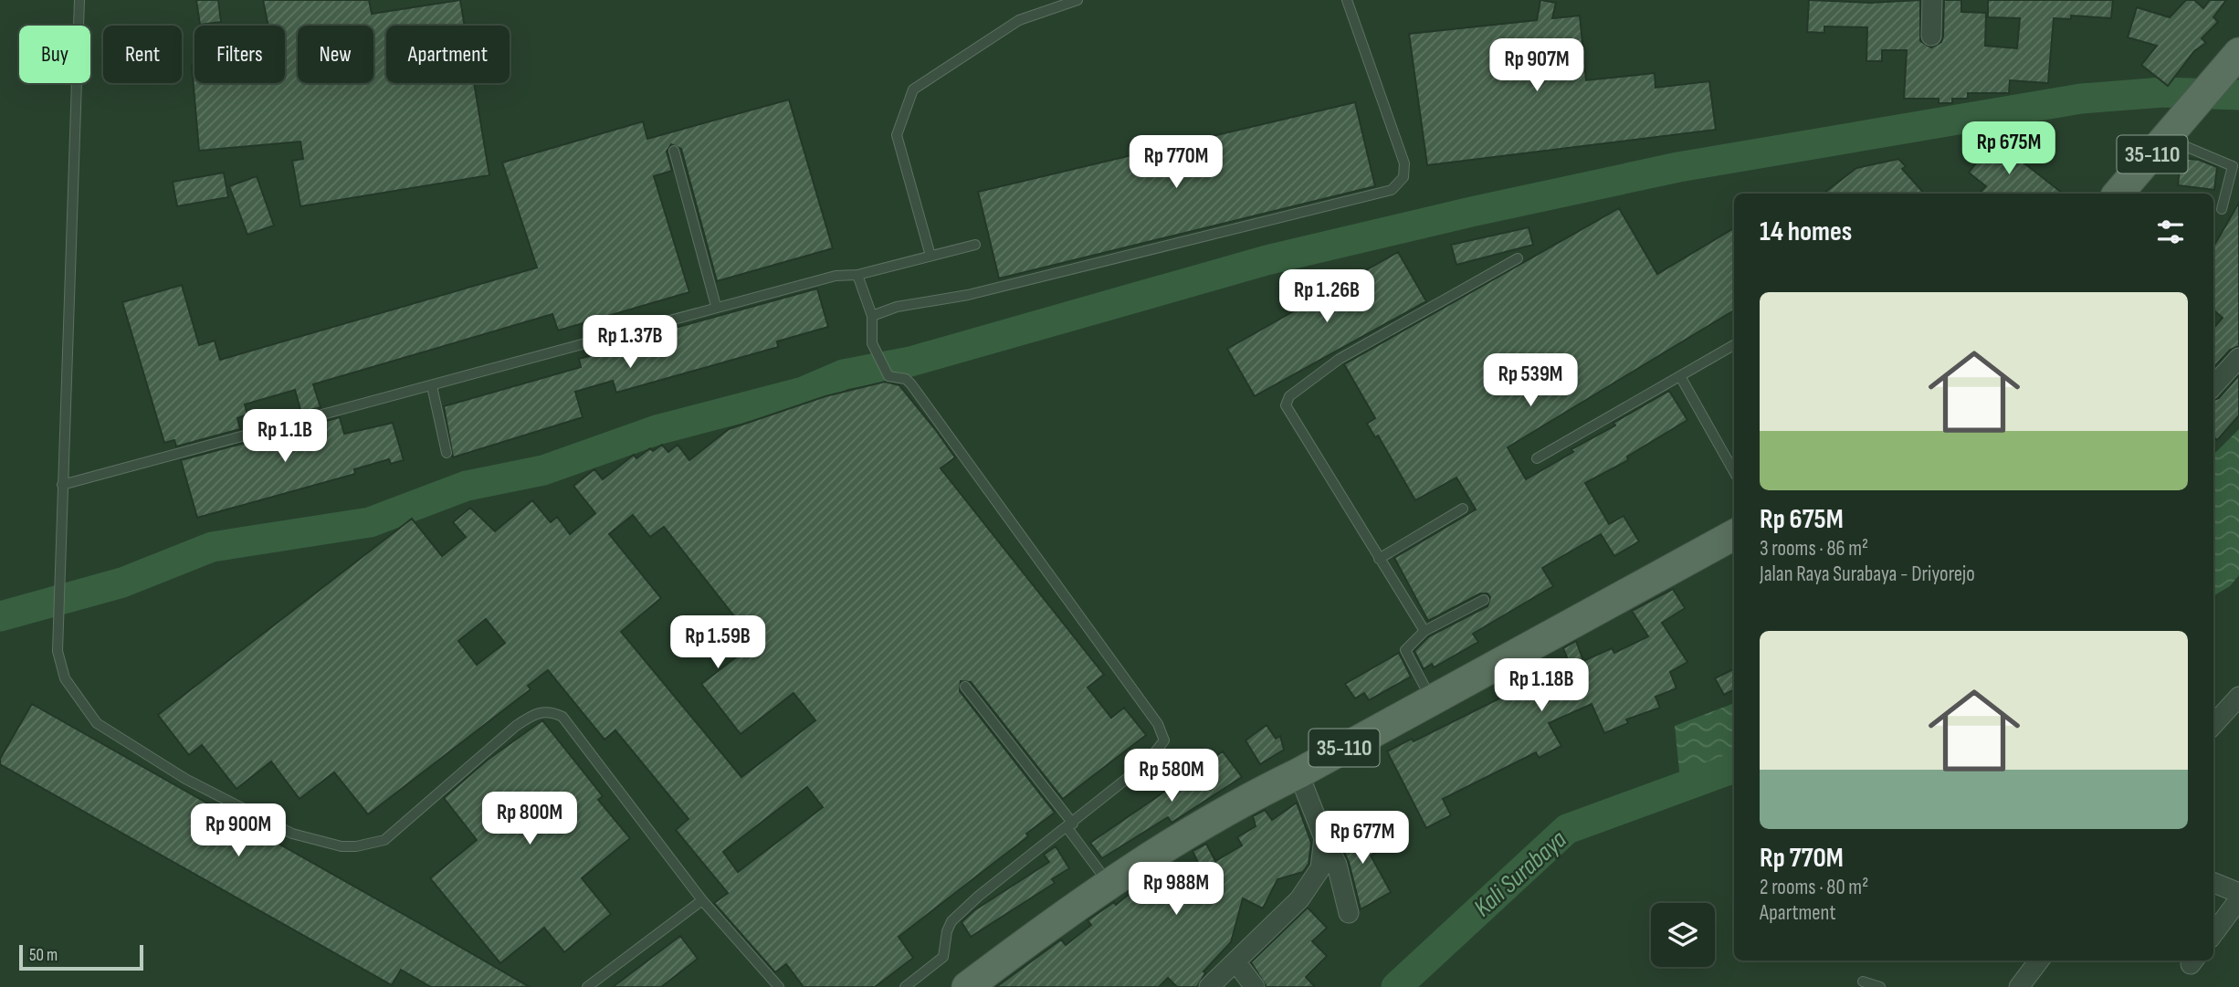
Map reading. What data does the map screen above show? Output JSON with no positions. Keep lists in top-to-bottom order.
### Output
{
  "streets": {
    "main road": ["35-110"]
  },
  "water": ["Kali Surabaya"],
  "scale_bar": "50 m",
  "page": {
    "chip": [
      "Buy",
      "Rent",
      "Filters",
      "New",
      "Apartment"
    ],
    "price": [
      "Rp 907M",
      "Rp 675M",
      "Rp 770M",
      "Rp 1.26B",
      "Rp 1.37B",
      "Rp 539M",
      "Rp 1.1B",
      "Rp 1.59B",
      "Rp 1.18B",
      "Rp 580M",
      "Rp 800M",
      "Rp 900M",
      "Rp 677M",
      "Rp 988M"
    ],
    "heading": "14 homes",
    "list": [
      {
        "name": "Rp 675M",
        "note": "3 rooms · 86 m² · Jalan Raya Surabaya - Driyorejo"
      },
      {
        "name": "Rp 770M",
        "note": "2 rooms · 80 m² · Apartment"
      }
    ],
    "scale": "50 m"
  }
}
